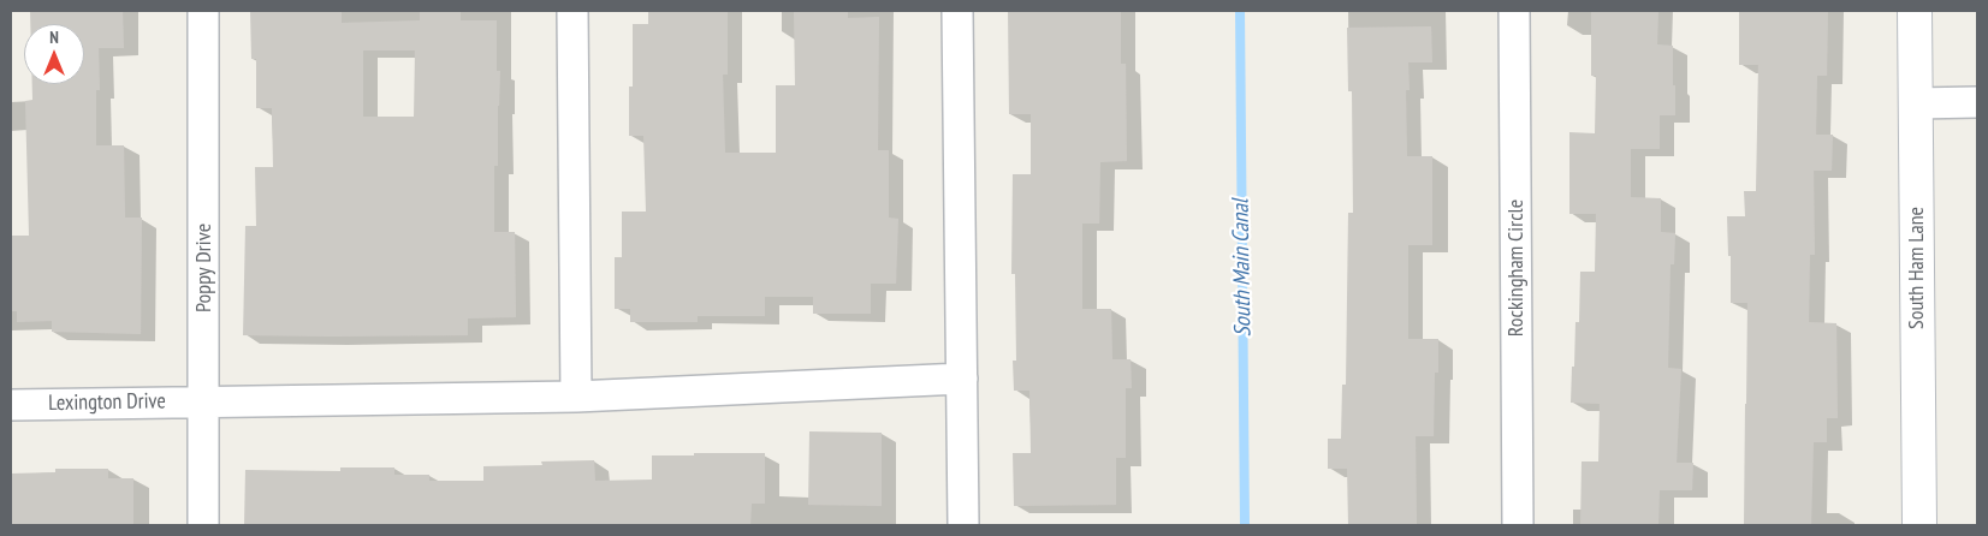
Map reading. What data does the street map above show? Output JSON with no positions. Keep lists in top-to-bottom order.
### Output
{
  "streets": {
    "main road": ["South Ham Lane"],
    "street": ["Poppy Drive", "Rockingham Circle", "Lexington Drive"]
  },
  "crossings": [
    ["Poppy Drive", "Lexington Drive"]
  ],
  "water": ["South Main Canal"],
  "north": "top"
}
